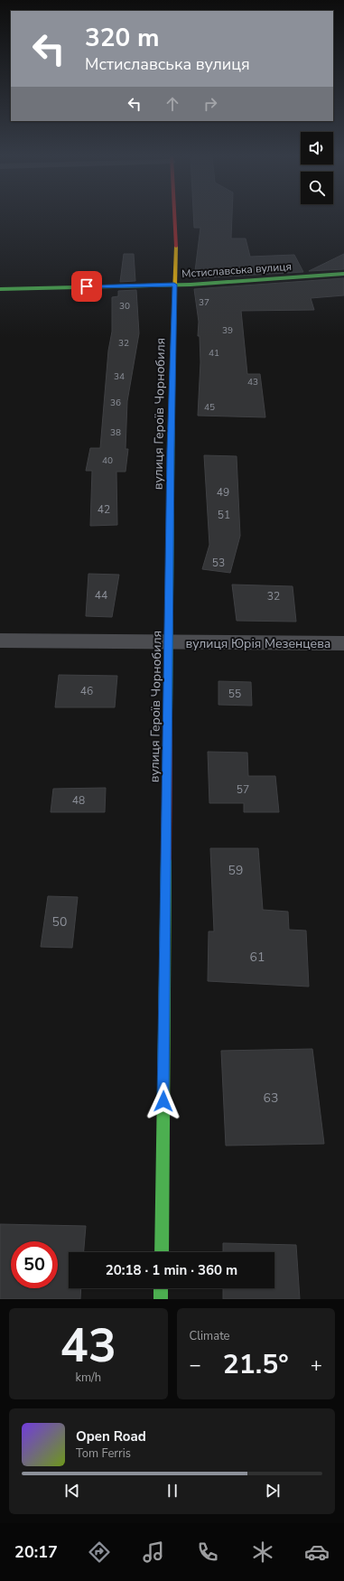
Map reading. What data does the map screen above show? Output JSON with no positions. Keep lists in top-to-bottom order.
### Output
{
  "streets": {
    "main road": ["Мстиславська вулиця", "вулиця Героїв Чорнобиля"],
    "street": ["вулиця Юрія Мезенцева"]
  },
  "crossings": [
    ["Мстиславська вулиця", "вулиця Героїв Чорнобиля"],
    ["вулиця Героїв Чорнобиля", "вулиця Юрія Мезенцева"]
  ],
  "house_numbers": [
    "37",
    "30",
    "39",
    "32",
    "41",
    "34",
    "43",
    "36",
    "45",
    "38",
    "40",
    "49",
    "42",
    "51",
    "53",
    "44",
    "32",
    "46",
    "55",
    "57",
    "48",
    "59",
    "50",
    "61",
    "63"
  ],
  "page": {
    "turn": ["320 m", "Мстиславська вулиця"],
    "limit": "50",
    "trip": "20:18 · 1 min · 360 m",
    "tile": [
      ["43", "km/h"],
      "Climate"
    ],
    "heat": ["−", "21.5°", "+"],
    "song": ["Open Road", "Tom Ferris"],
    "tabs": "20:17"
  }
}
